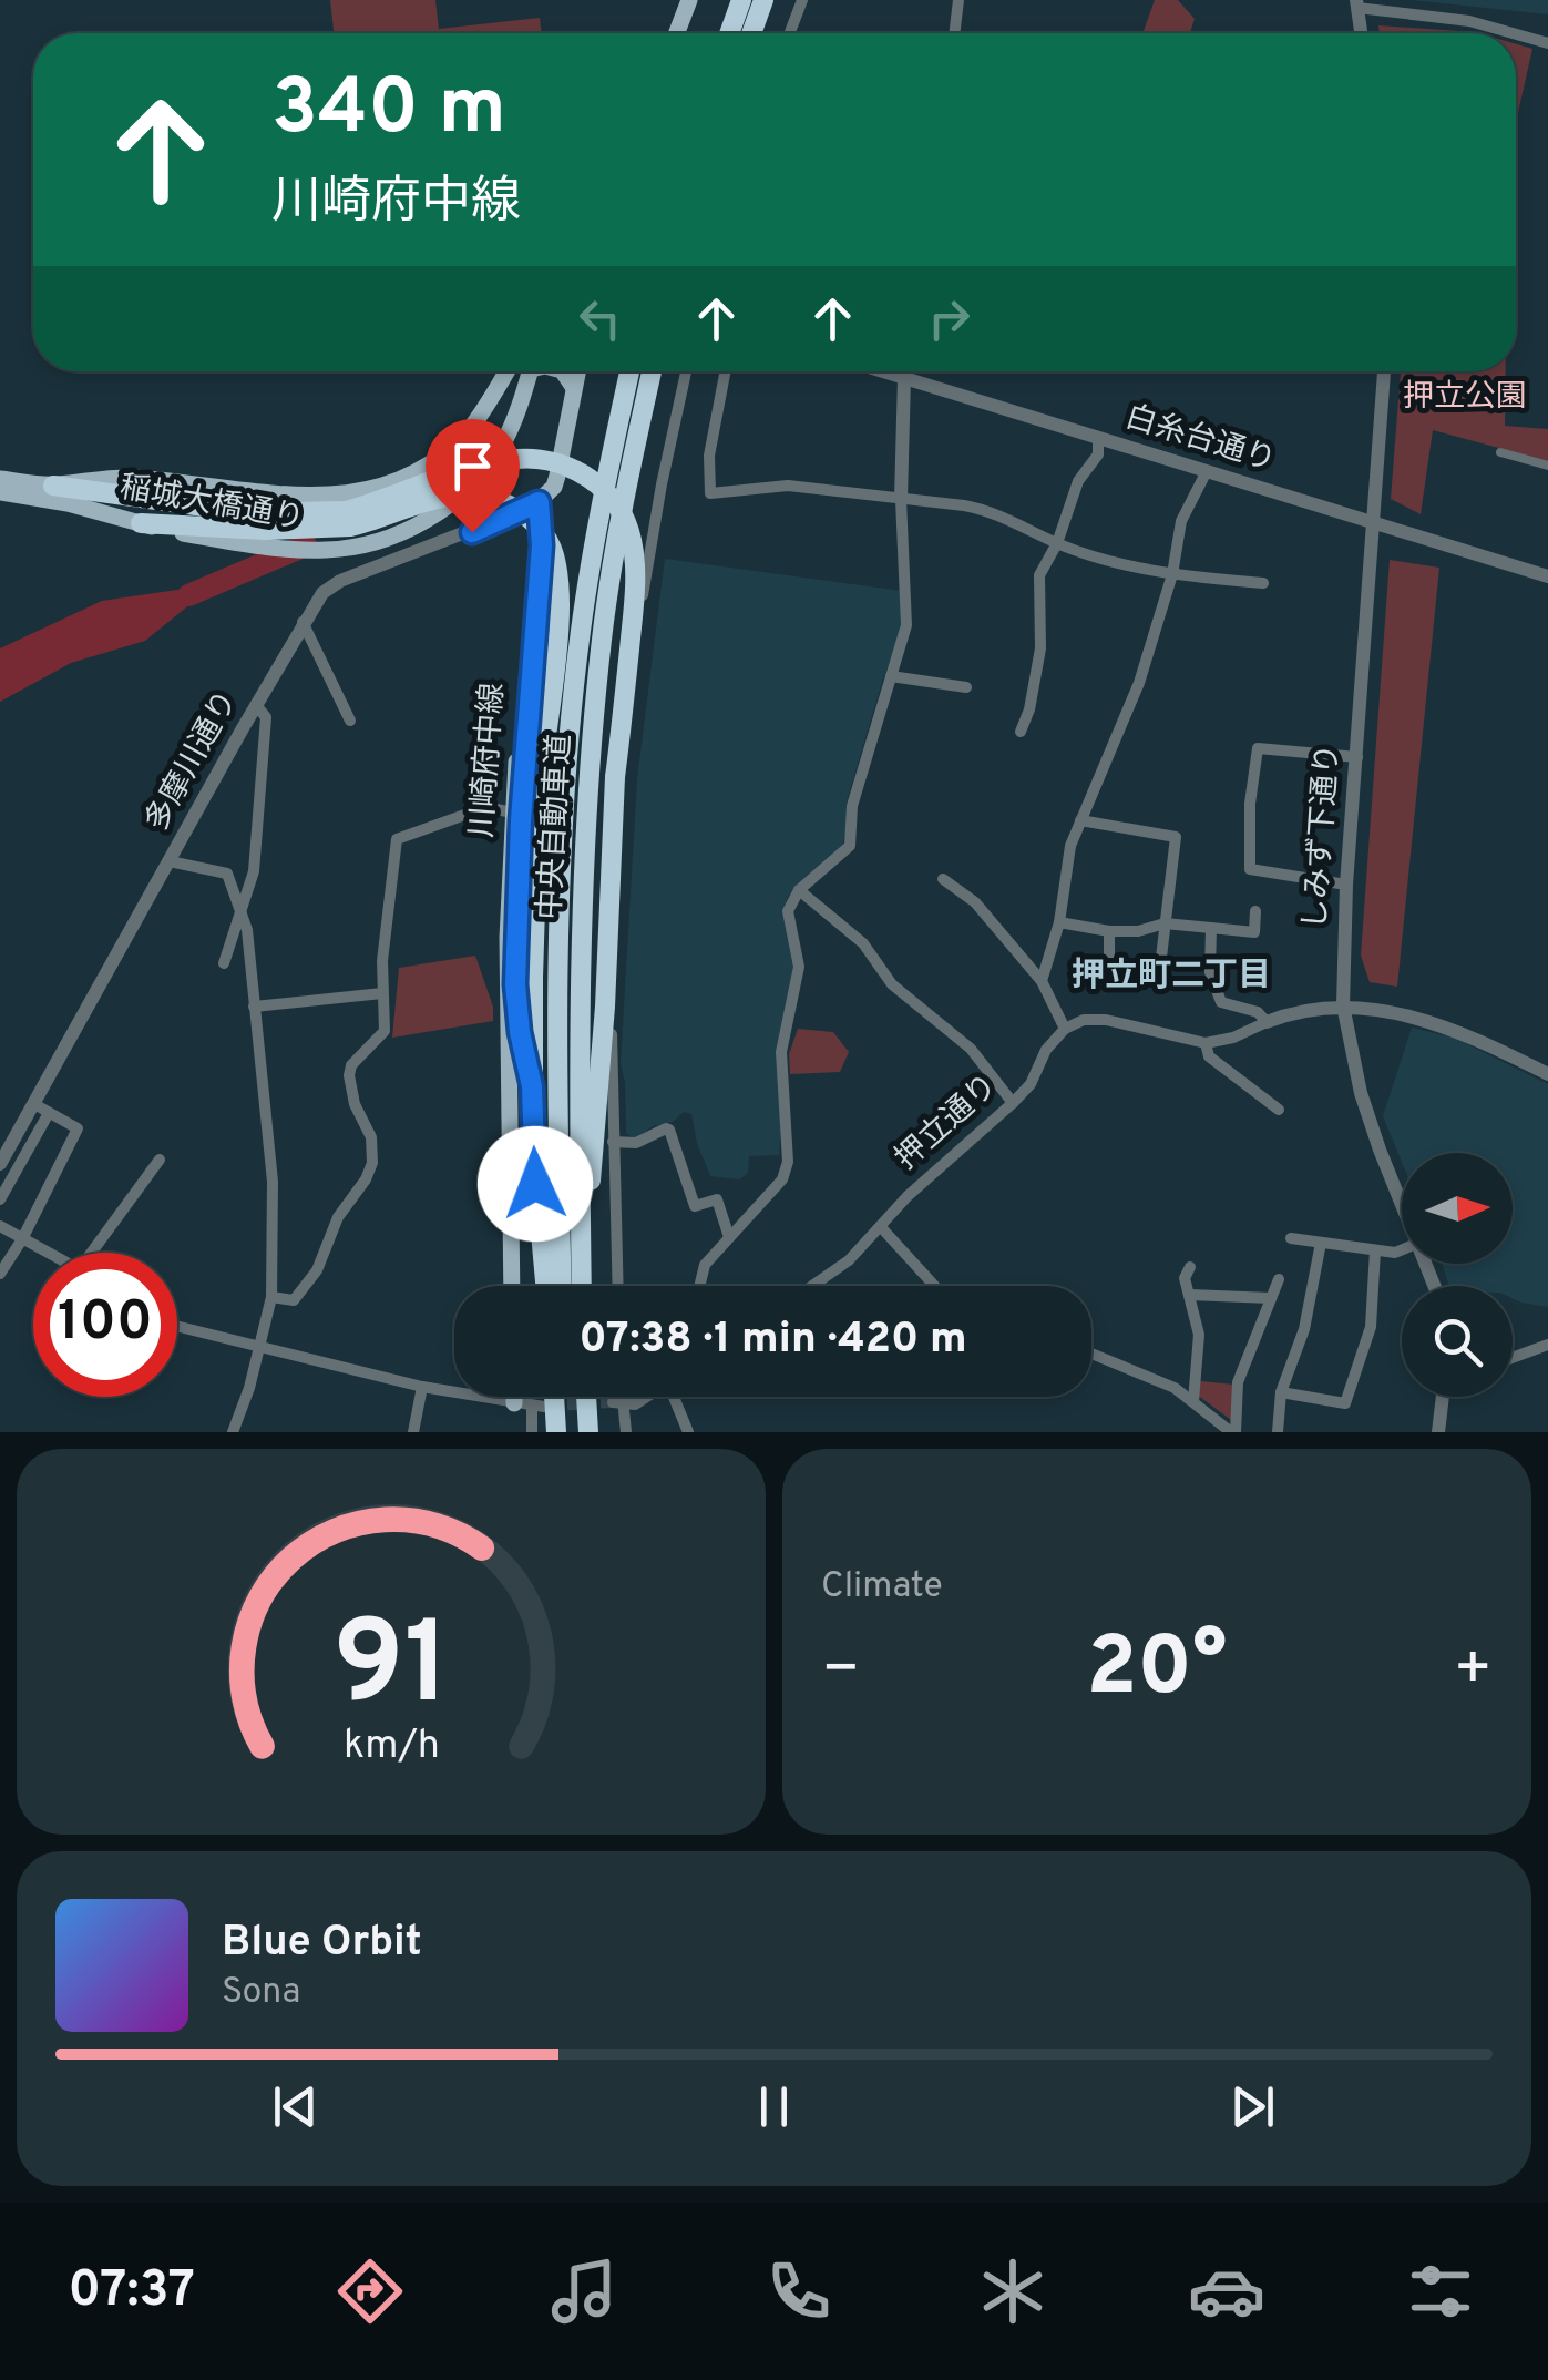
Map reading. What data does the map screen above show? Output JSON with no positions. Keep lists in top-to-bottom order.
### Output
{
  "streets": {
    "highway": ["中央自動車道"],
    "main road": ["稲城大橋通り", "川崎府中線"],
    "street": [
      "白糸台通り",
      "多摩川通り",
      "しみず下通り",
      "押立通り"
    ]
  },
  "crossings": [
    ["白糸台通り", "しみず下通り"],
    ["川崎府中線", "多摩川通り"]
  ],
  "districts": ["押立町二丁目"],
  "parks": ["押立公園"],
  "north": "right",
  "page": {
    "turn": ["340 m", "川崎府中線"],
    "limit": "100",
    "trip": "07:38 · 1 min · 420 m",
    "tile": "Climate",
    "heat": ["−", "20°", "+"],
    "song": ["Blue Orbit", "Sona"],
    "tabs": "07:37",
    "gauge": ["91", "km/h"]
  }
}
